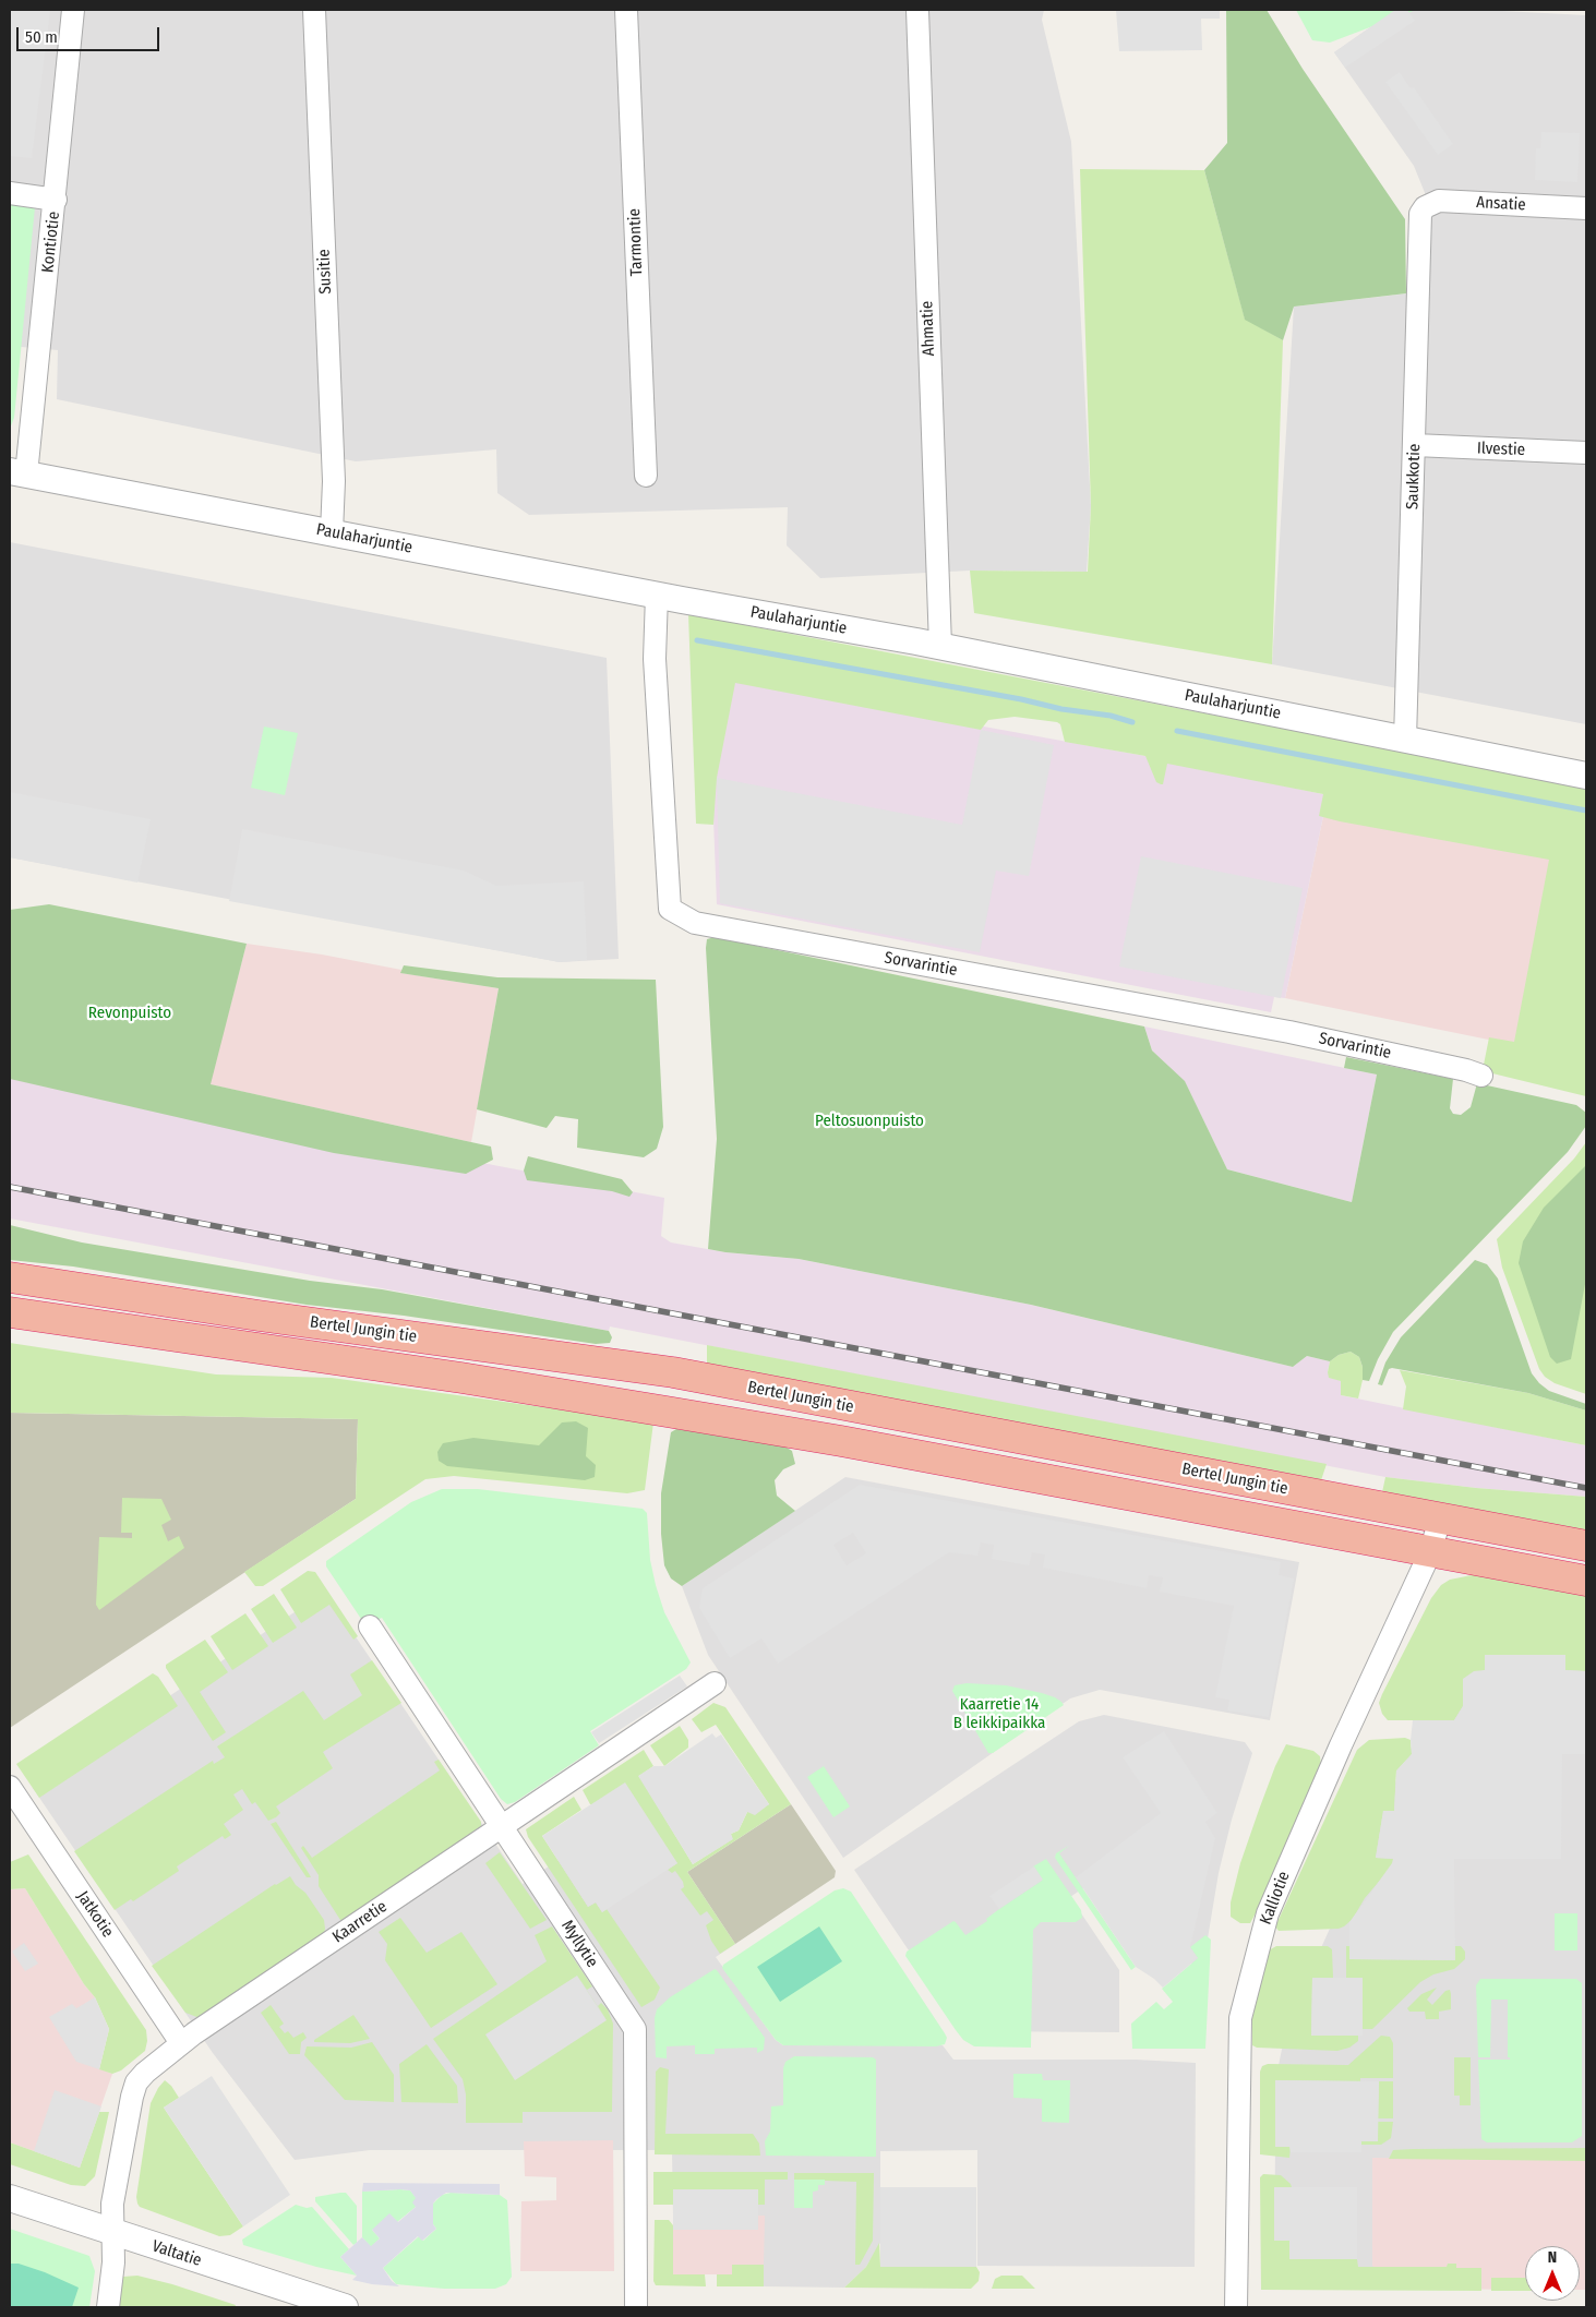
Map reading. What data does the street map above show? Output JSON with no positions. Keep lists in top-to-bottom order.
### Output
{
  "streets": {
    "highway": ["Bertel Jungin tie"],
    "street": [
      "Ansatie",
      "Kontiotie",
      "Tarmontie",
      "Susitie",
      "Ahmatie",
      "Ilvestie",
      "Saukkotie",
      "Paulaharjuntie",
      "Sorvarintie",
      "Kalliotie",
      "Jatkotie",
      "Kaarretie",
      "Myllytie",
      "Valtatie"
    ]
  },
  "crossings": [
    ["Ansatie", "Saukkotie"],
    ["Kontiotie", "Paulaharjuntie"],
    ["Susitie", "Paulaharjuntie"],
    ["Ahmatie", "Paulaharjuntie"],
    ["Ilvestie", "Saukkotie"],
    ["Saukkotie", "Paulaharjuntie"],
    ["Paulaharjuntie", "Sorvarintie"],
    ["Bertel Jungin tie", "Kalliotie"],
    ["Jatkotie", "Kaarretie"],
    ["Kaarretie", "Myllytie"],
    ["Kaarretie", "Valtatie"]
  ],
  "parks": ["Revonpuisto", "Peltosuonpuisto", "Kaarretie 14 B leikkipaikka"],
  "scale_bar": "50 m",
  "north": "top"
}
